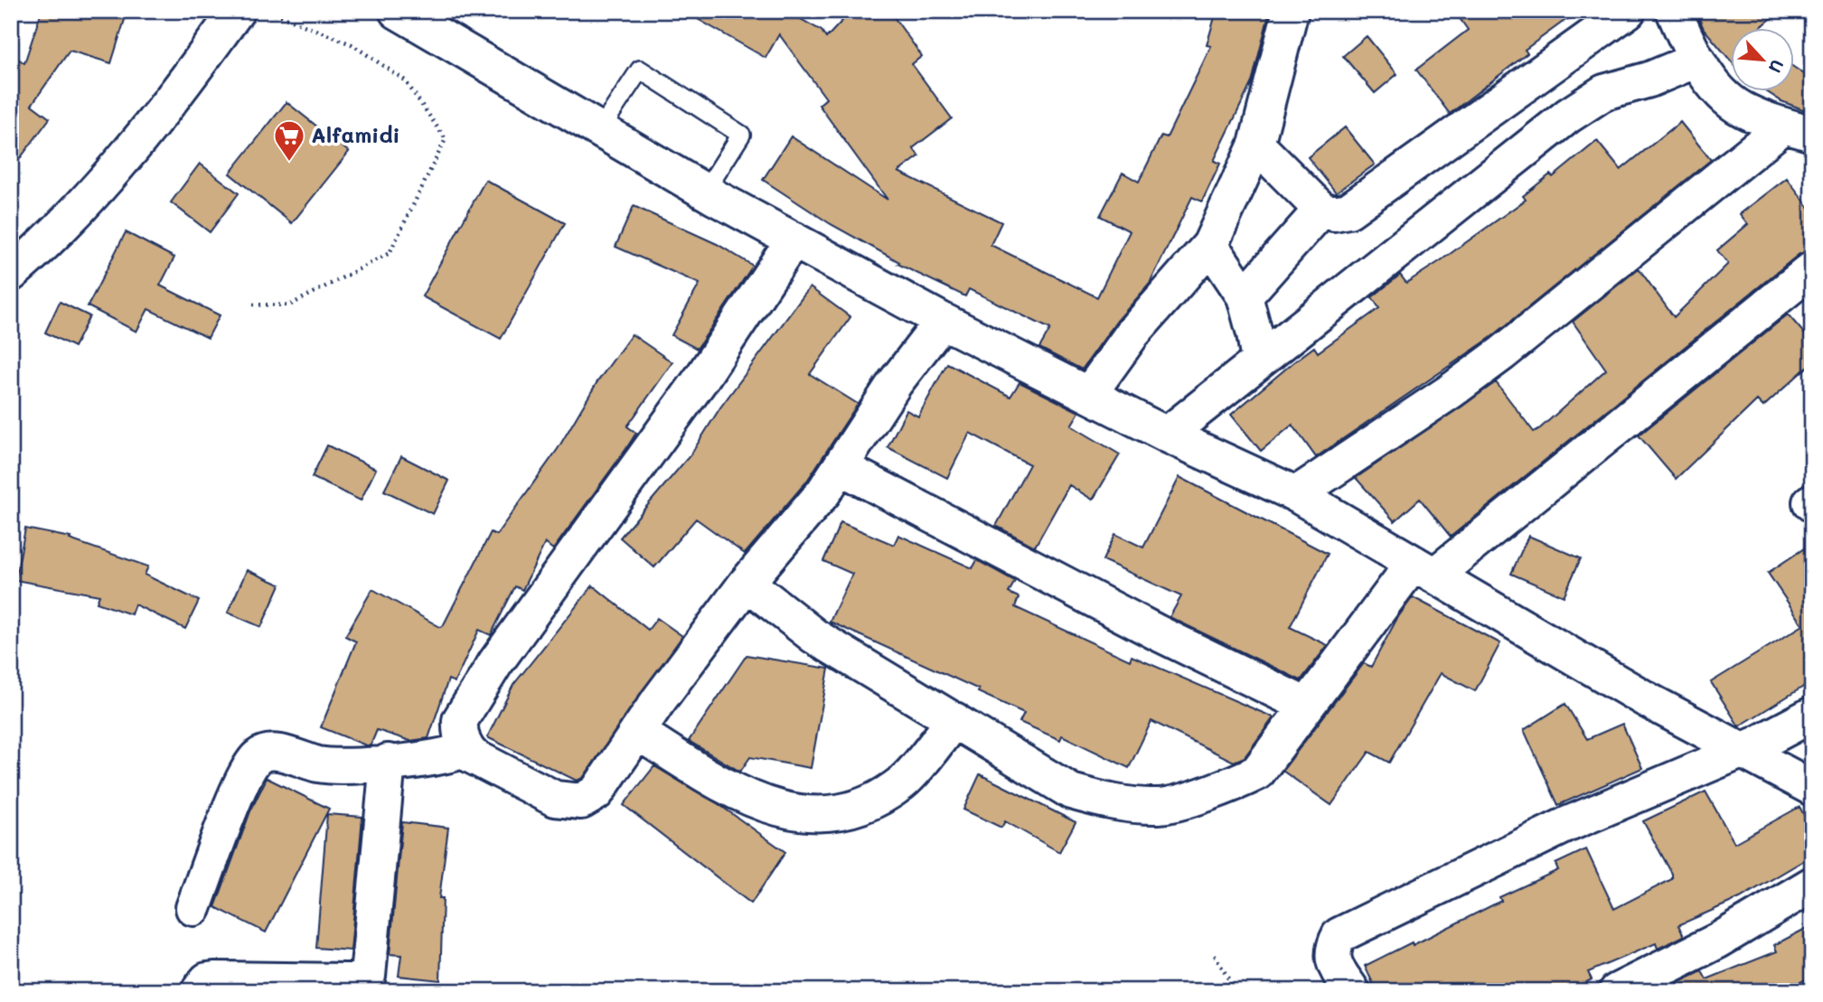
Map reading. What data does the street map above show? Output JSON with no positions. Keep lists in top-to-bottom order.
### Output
{
  "places": {
    "supermarket": ["Alfamidi"]
  },
  "north": "bottom right"
}
